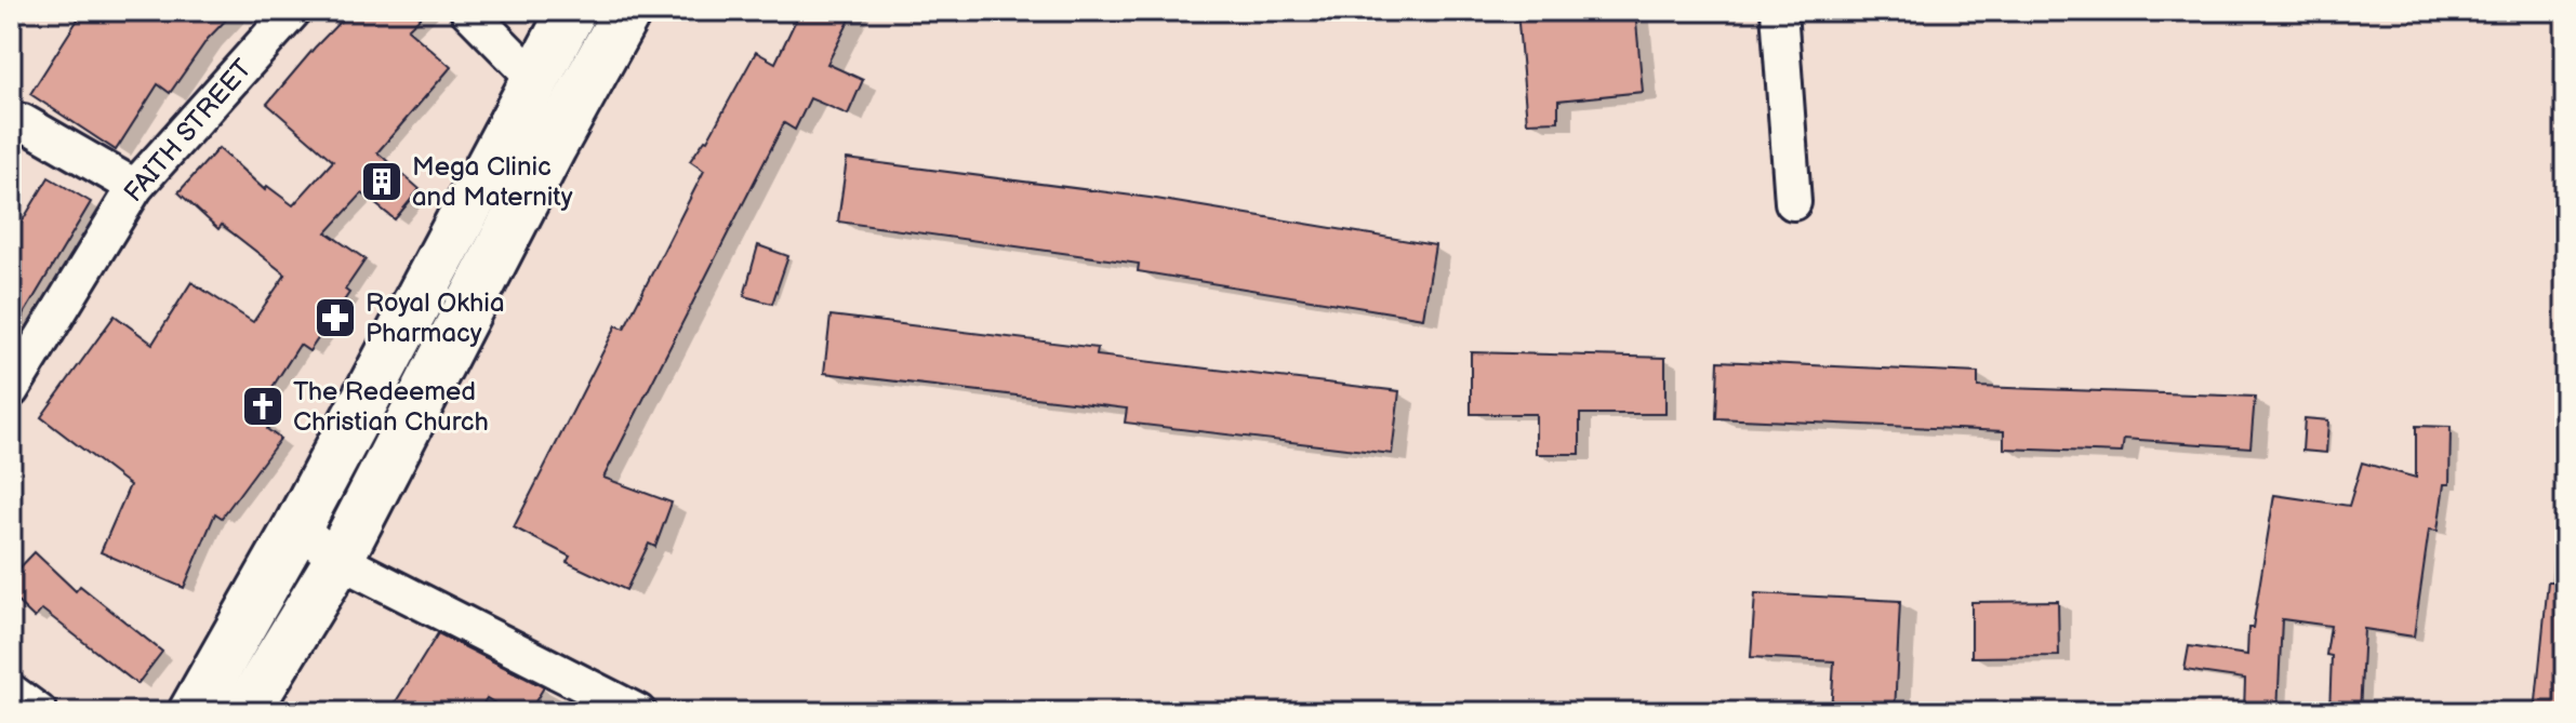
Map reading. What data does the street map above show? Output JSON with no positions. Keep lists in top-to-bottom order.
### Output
{
  "streets": {
    "street": ["FAITH STREET"]
  },
  "places": {
    "building": ["Mega Clinic and Maternity"],
    "pharmacy": ["Royal Okhia Pharmacy"],
    "church": ["The Redeemed Christian Church"]
  }
}
